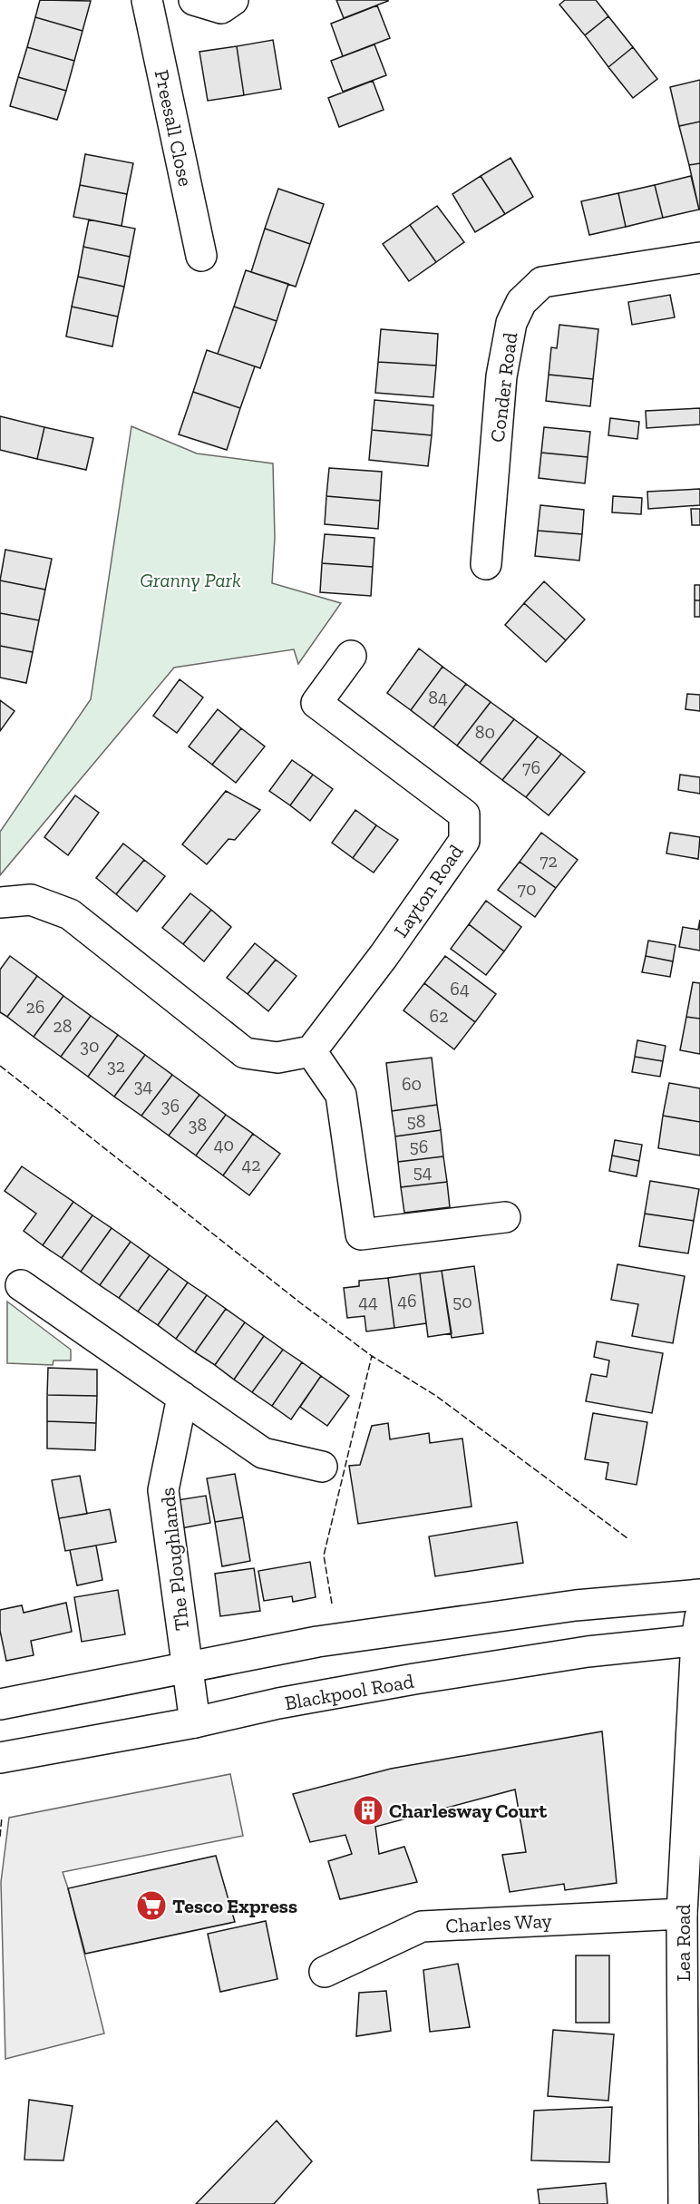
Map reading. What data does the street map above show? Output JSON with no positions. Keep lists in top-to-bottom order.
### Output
{
  "streets": {
    "main road": [
      "Preesall Close",
      "Conder Road",
      "Layton Road",
      "The Ploughlands",
      "Blackpool Road",
      "Charles Way",
      "Lea Road"
    ]
  },
  "crossings": [
    ["The Ploughlands", "Blackpool Road"],
    ["Blackpool Road", "Lea Road"],
    ["Charles Way", "Lea Road"]
  ],
  "parks": ["Granny Park"],
  "places": {
    "building": ["Charlesway Court"],
    "supermarket": ["Tesco Express"]
  },
  "house_numbers": [
    "84",
    "80",
    "76",
    "72",
    "70",
    "64",
    "26",
    "62",
    "28",
    "30",
    "32",
    "60",
    "34",
    "36",
    "58",
    "38",
    "40",
    "56",
    "42",
    "54",
    "46",
    "44",
    "50"
  ]
}
